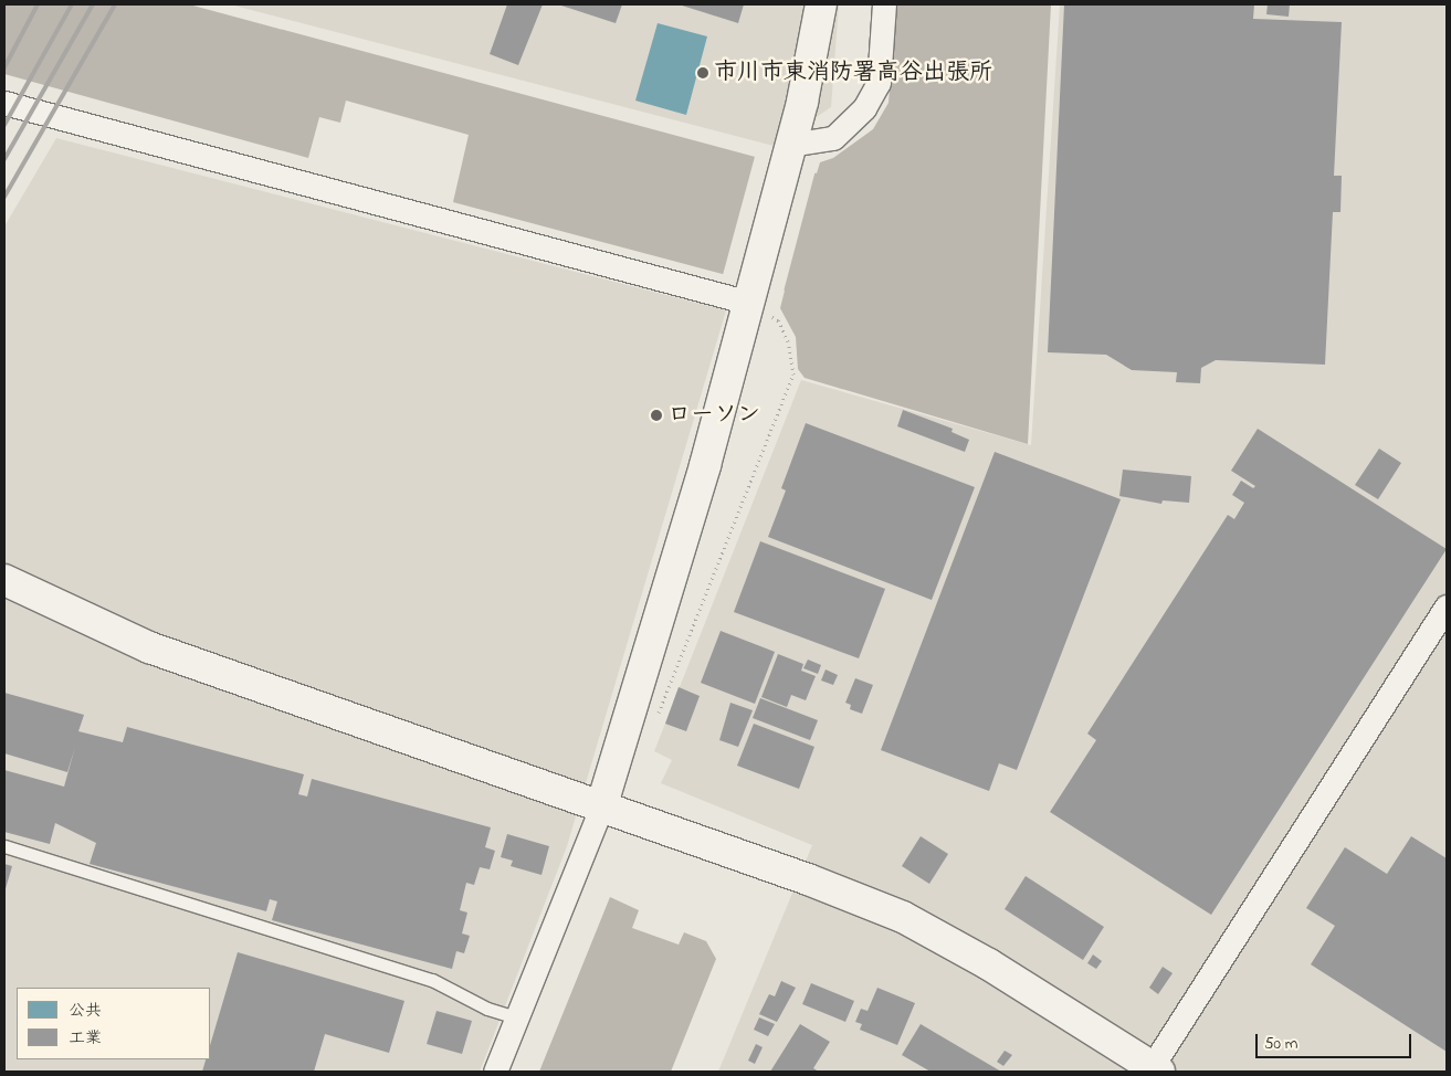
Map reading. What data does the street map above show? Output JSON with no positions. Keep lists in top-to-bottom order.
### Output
{
  "places": ["市川市東消防署高谷出張所", "ローソン"],
  "legend": ["公共", "工業"],
  "scale_bar": "50 m"
}
